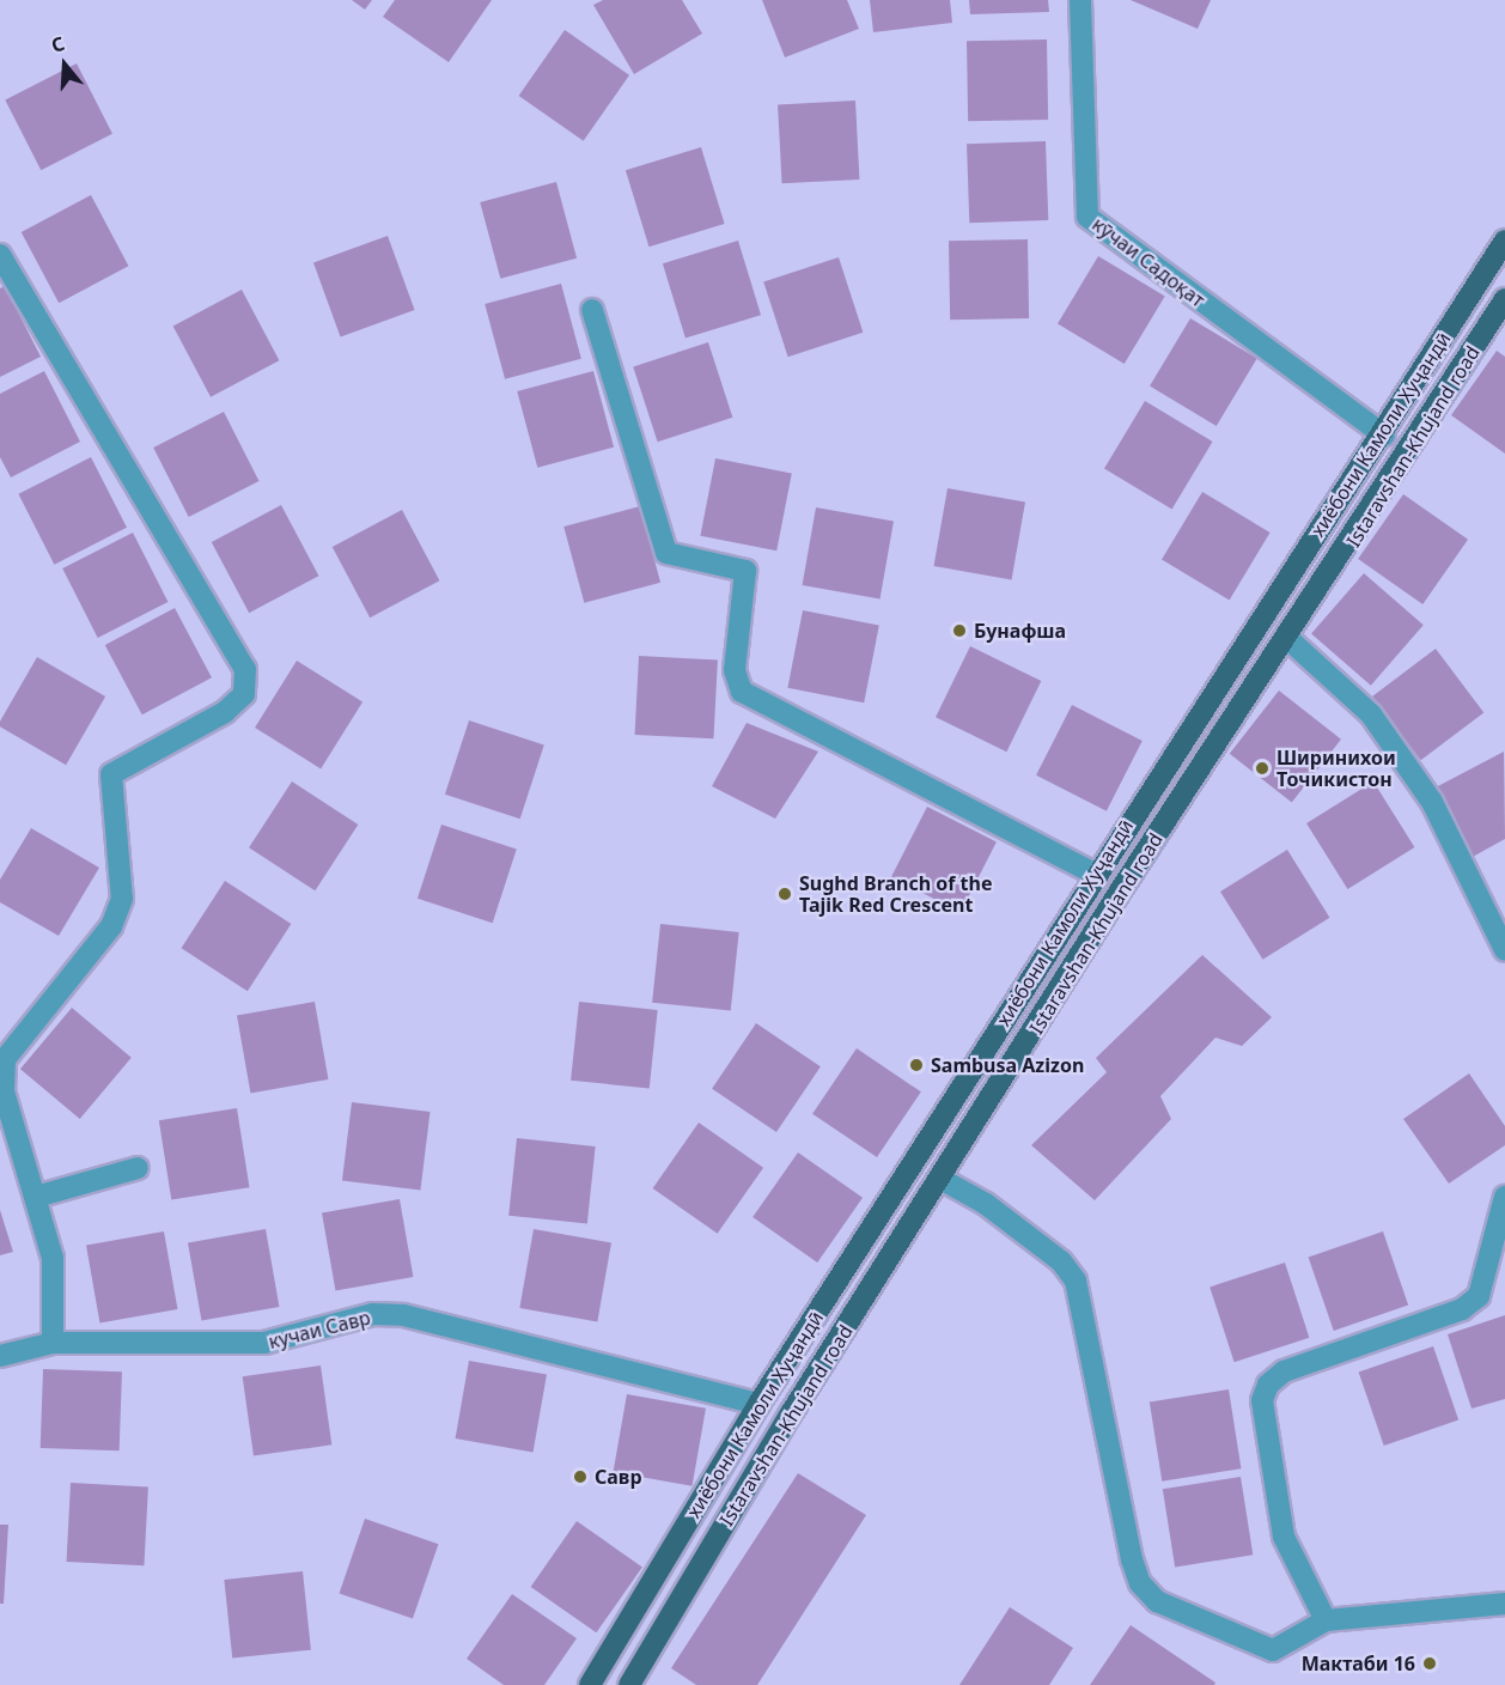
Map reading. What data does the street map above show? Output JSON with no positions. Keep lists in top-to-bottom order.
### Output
{
  "streets": {
    "main road": ["хиёбони Камоли Хуҷандӣ", "Istaravshan-Khujand road"],
    "street": ["кӯчаи Садоқат", "кучаи Савр"]
  },
  "crossings": [
    ["кӯчаи Садоқат", "хиёбони Камоли Хуҷандӣ"],
    ["хиёбони Камоли Хуҷандӣ", "кучаи Савр"]
  ],
  "places": [
    "Бунафша",
    "Ширинихои Точикистон",
    "Sughd Branch of the Tajik Red Crescent",
    "Sambusa Azizon",
    "Савр",
    "Мактаби 16"
  ],
  "north": "top"
}
